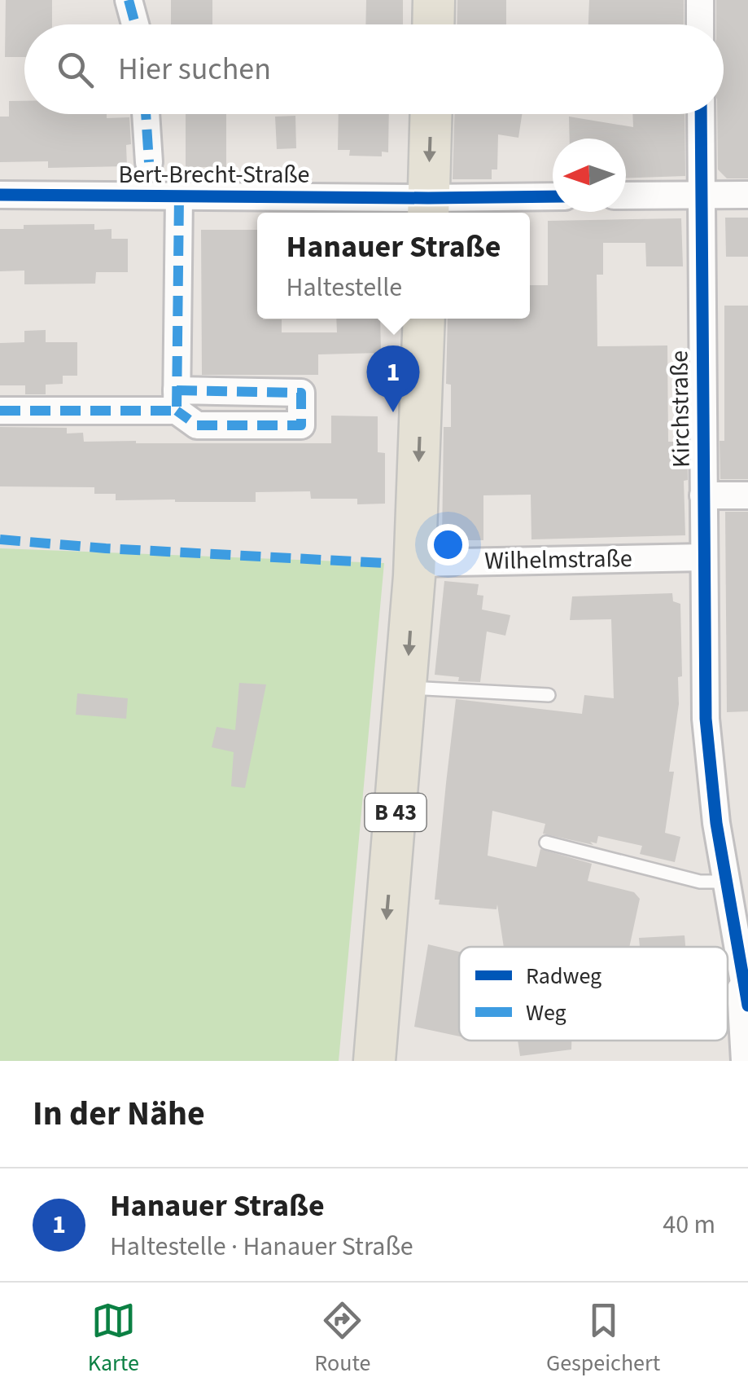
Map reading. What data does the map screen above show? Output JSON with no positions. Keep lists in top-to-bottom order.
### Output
{
  "streets": {
    "main road": ["B 43"],
    "street": ["Bert-Brecht-Straße", "Kirchstraße", "Wilhelmstraße"]
  },
  "crossings": [
    ["Kirchstraße", "Wilhelmstraße"],
    ["Wilhelmstraße", "B 43"]
  ],
  "legend": ["Radweg", "Weg"],
  "north": "left",
  "page": {
    "search": "Hier suchen",
    "popup": ["Hanauer Straße", "Haltestelle"],
    "pins": "1",
    "heading": "In der Nähe",
    "list": [
      {
        "mark": "1",
        "name": "Hanauer Straße",
        "note": "Haltestelle · Hanauer Straße",
        "value": "40 m"
      }
    ],
    "nav": ["Karte", "Route", "Gespeichert"]
  }
}
